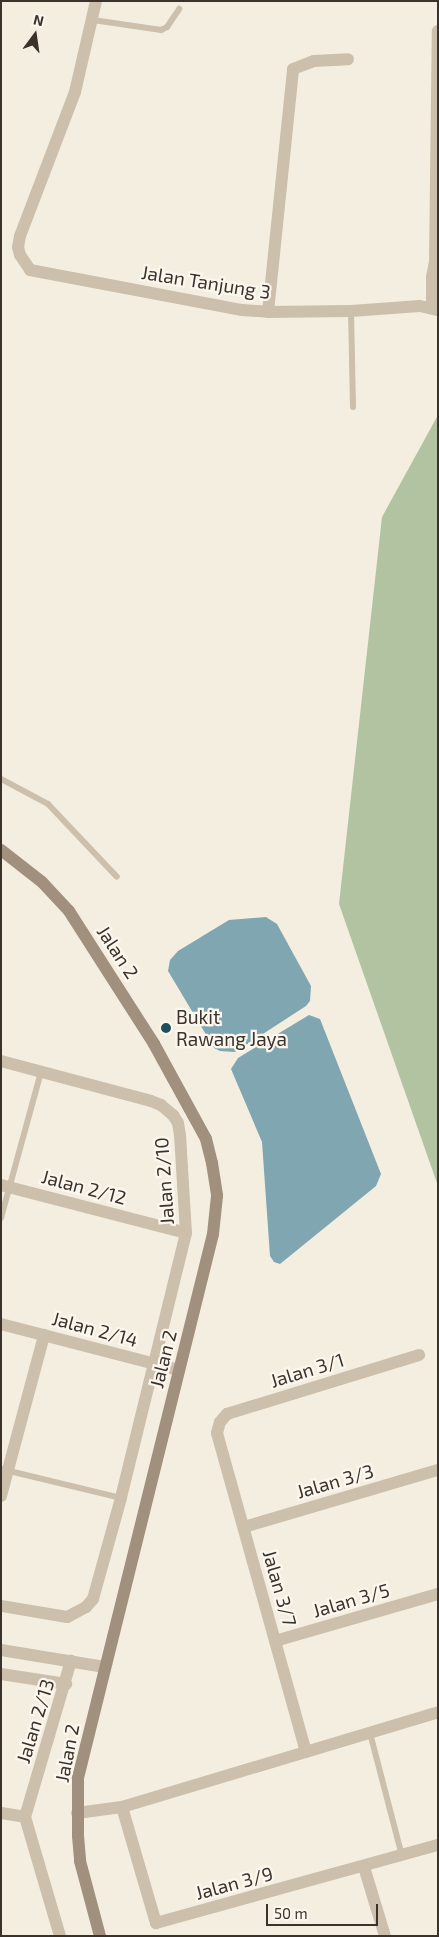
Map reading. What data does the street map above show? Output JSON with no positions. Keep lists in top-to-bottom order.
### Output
{
  "streets": {
    "street": [
      "Jalan Tanjung 3",
      "Jalan 2",
      "Jalan 2/10",
      "Jalan 2/12",
      "Jalan 2/14",
      "Jalan 3/1",
      "Jalan 3/3",
      "Jalan 3/7",
      "Jalan 3/5",
      "Jalan 2/13",
      "Jalan 3/9"
    ]
  },
  "crossings": [
    ["Jalan 2", "Jalan 2/14"],
    ["Jalan 2/10", "Jalan 2/12"],
    ["Jalan 2/10", "Jalan 2/14"],
    ["Jalan 3/1", "Jalan 3/7"],
    ["Jalan 3/3", "Jalan 3/7"],
    ["Jalan 3/7", "Jalan 3/5"]
  ],
  "places": ["Bukit Rawang Jaya"],
  "scale_bar": "50 m",
  "north": "top"
}
